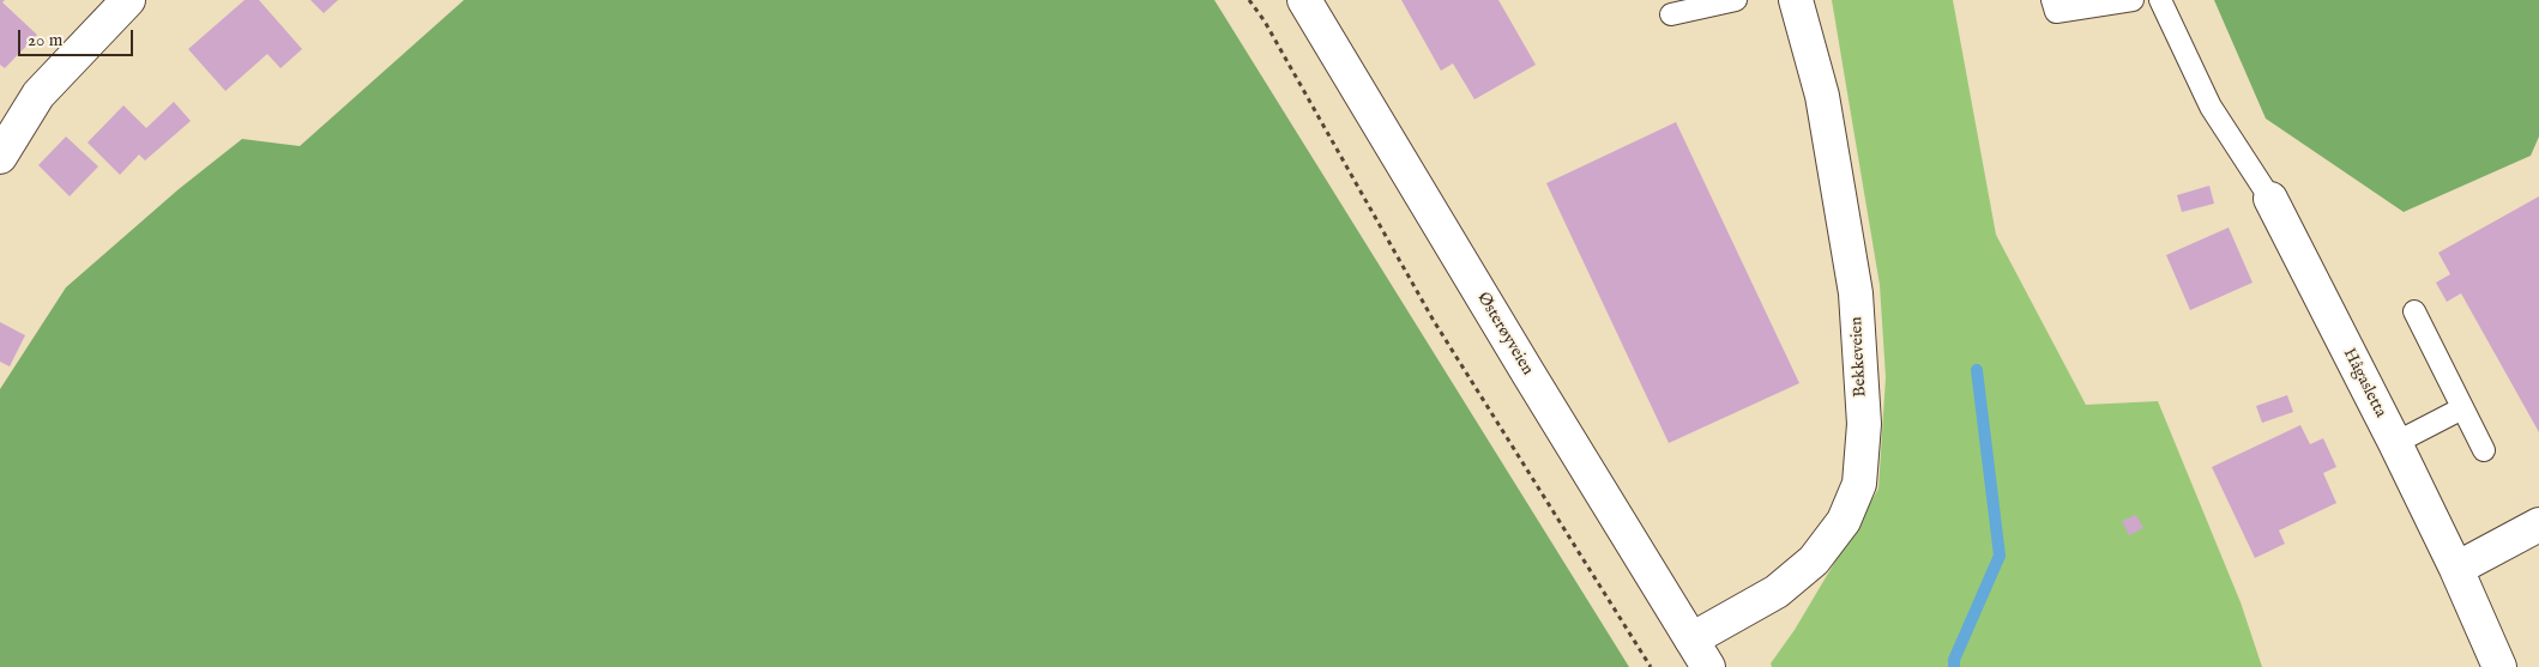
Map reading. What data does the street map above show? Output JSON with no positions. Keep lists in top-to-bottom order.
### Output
{
  "streets": {
    "street": ["Østerøyveien", "Bekkeveien", "Hågasletta"]
  },
  "crossings": [
    ["Østerøyveien", "Bekkeveien"]
  ],
  "scale_bar": "20 m"
}
